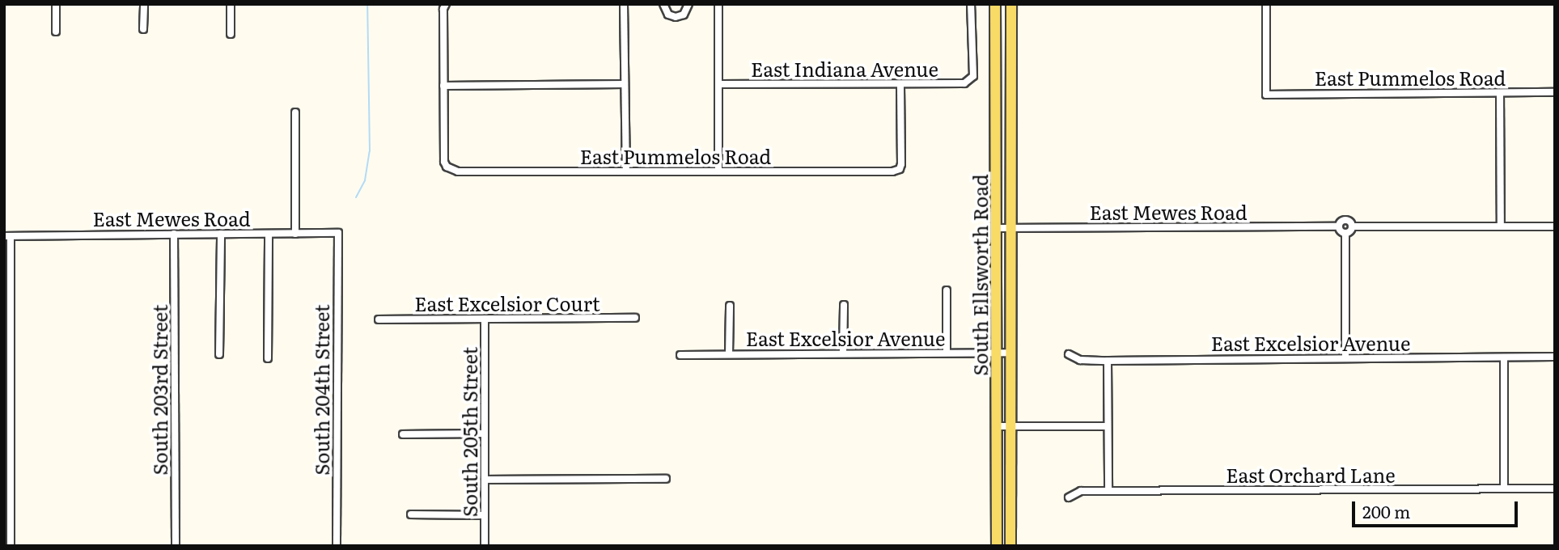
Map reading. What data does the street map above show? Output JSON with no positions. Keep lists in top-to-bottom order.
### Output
{
  "streets": {
    "main road": ["South Ellsworth Road"],
    "street": [
      "East Indiana Avenue",
      "East Pummelos Road",
      "East Mewes Road",
      "East Excelsior Court",
      "East Excelsior Avenue",
      "South 203rd Street",
      "South 204th Street",
      "South 205th Street",
      "East Orchard Lane"
    ]
  },
  "crossings": [
    ["East Indiana Avenue", "East Pummelos Road"],
    ["East Mewes Road", "South Ellsworth Road"],
    ["East Mewes Road", "South 203rd Street"],
    ["East Mewes Road", "South 204th Street"],
    ["South Ellsworth Road", "East Excelsior Avenue"],
    ["East Excelsior Court", "South 205th Street"]
  ],
  "scale_bar": "200 m"
}
